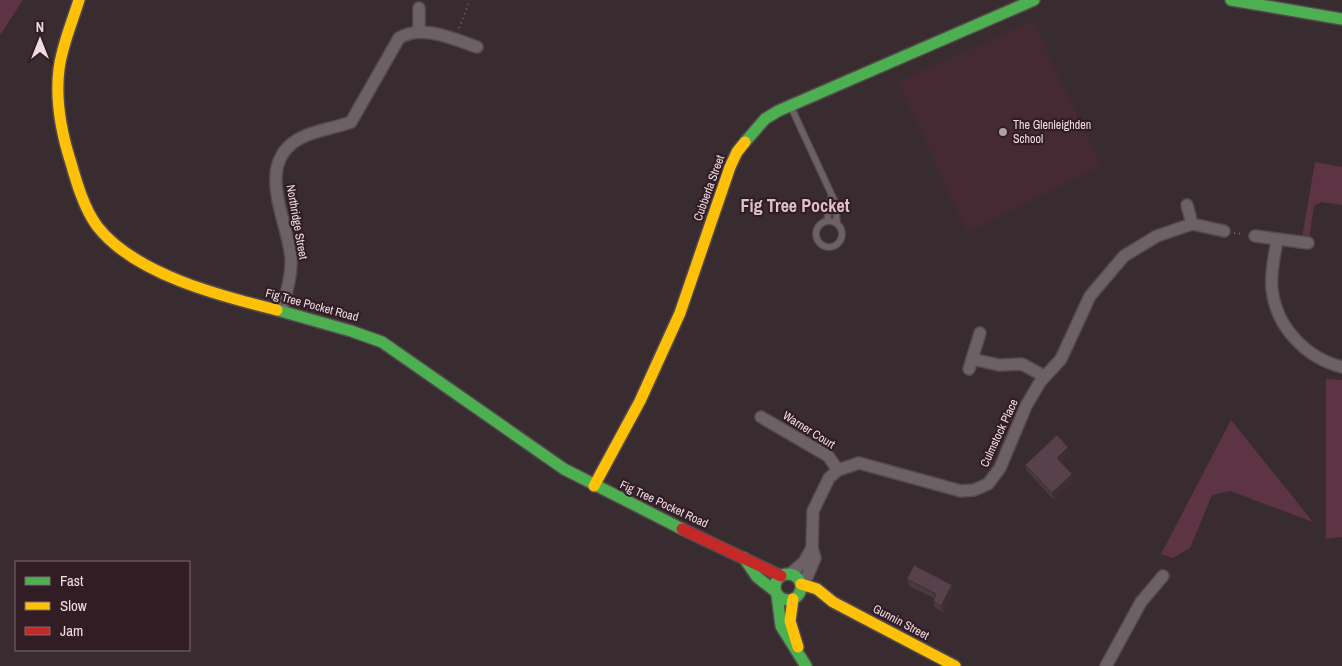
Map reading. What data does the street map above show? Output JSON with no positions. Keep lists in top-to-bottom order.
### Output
{
  "streets": {
    "street": [
      "Cubberla Street",
      "Northridge Street",
      "Fig Tree Pocket Road",
      "Warner Court",
      "Culmstock Place",
      "Gunnin Street"
    ]
  },
  "crossings": [
    ["Cubberla Street", "Fig Tree Pocket Road"],
    ["Northridge Street", "Fig Tree Pocket Road"],
    ["Fig Tree Pocket Road", "Gunnin Street"],
    ["Warner Court", "Culmstock Place"]
  ],
  "districts": ["Fig Tree Pocket"],
  "places": ["The Glenleighden School"],
  "legend": ["Fast", "Slow", "Jam"],
  "north": "top"
}
